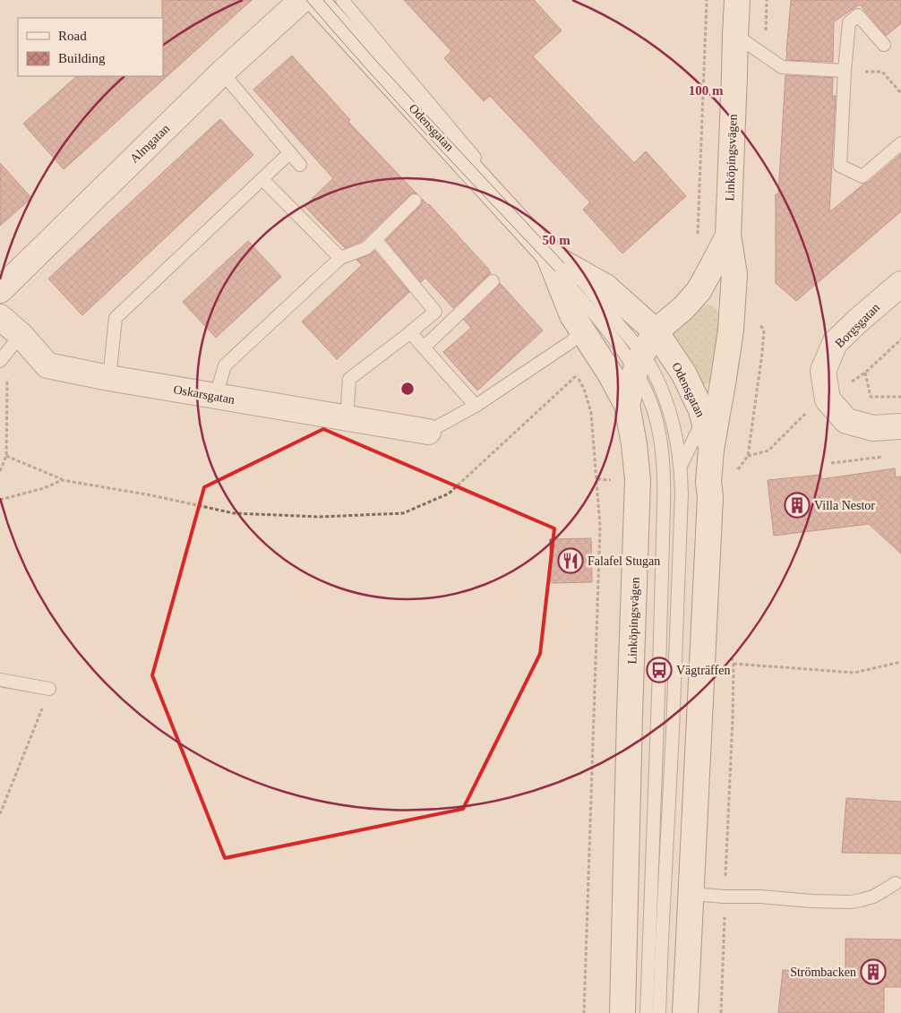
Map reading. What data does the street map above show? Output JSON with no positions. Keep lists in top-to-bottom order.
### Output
{
  "streets": {
    "street": [
      "Odensgatan",
      "Almgatan",
      "Linköpingsvägen",
      "Borgsgatan",
      "Oskarsgatan"
    ]
  },
  "crossings": [
    ["Odensgatan", "Linköpingsvägen"]
  ],
  "places": {
    "building": ["Villa Nestor", "Strömbacken"],
    "restaurant": ["Falafel Stugan"],
    "bus stop": ["Vägträffen"]
  },
  "legend": ["Road", "Building"],
  "rings": ["100 m", "50 m"]
}
